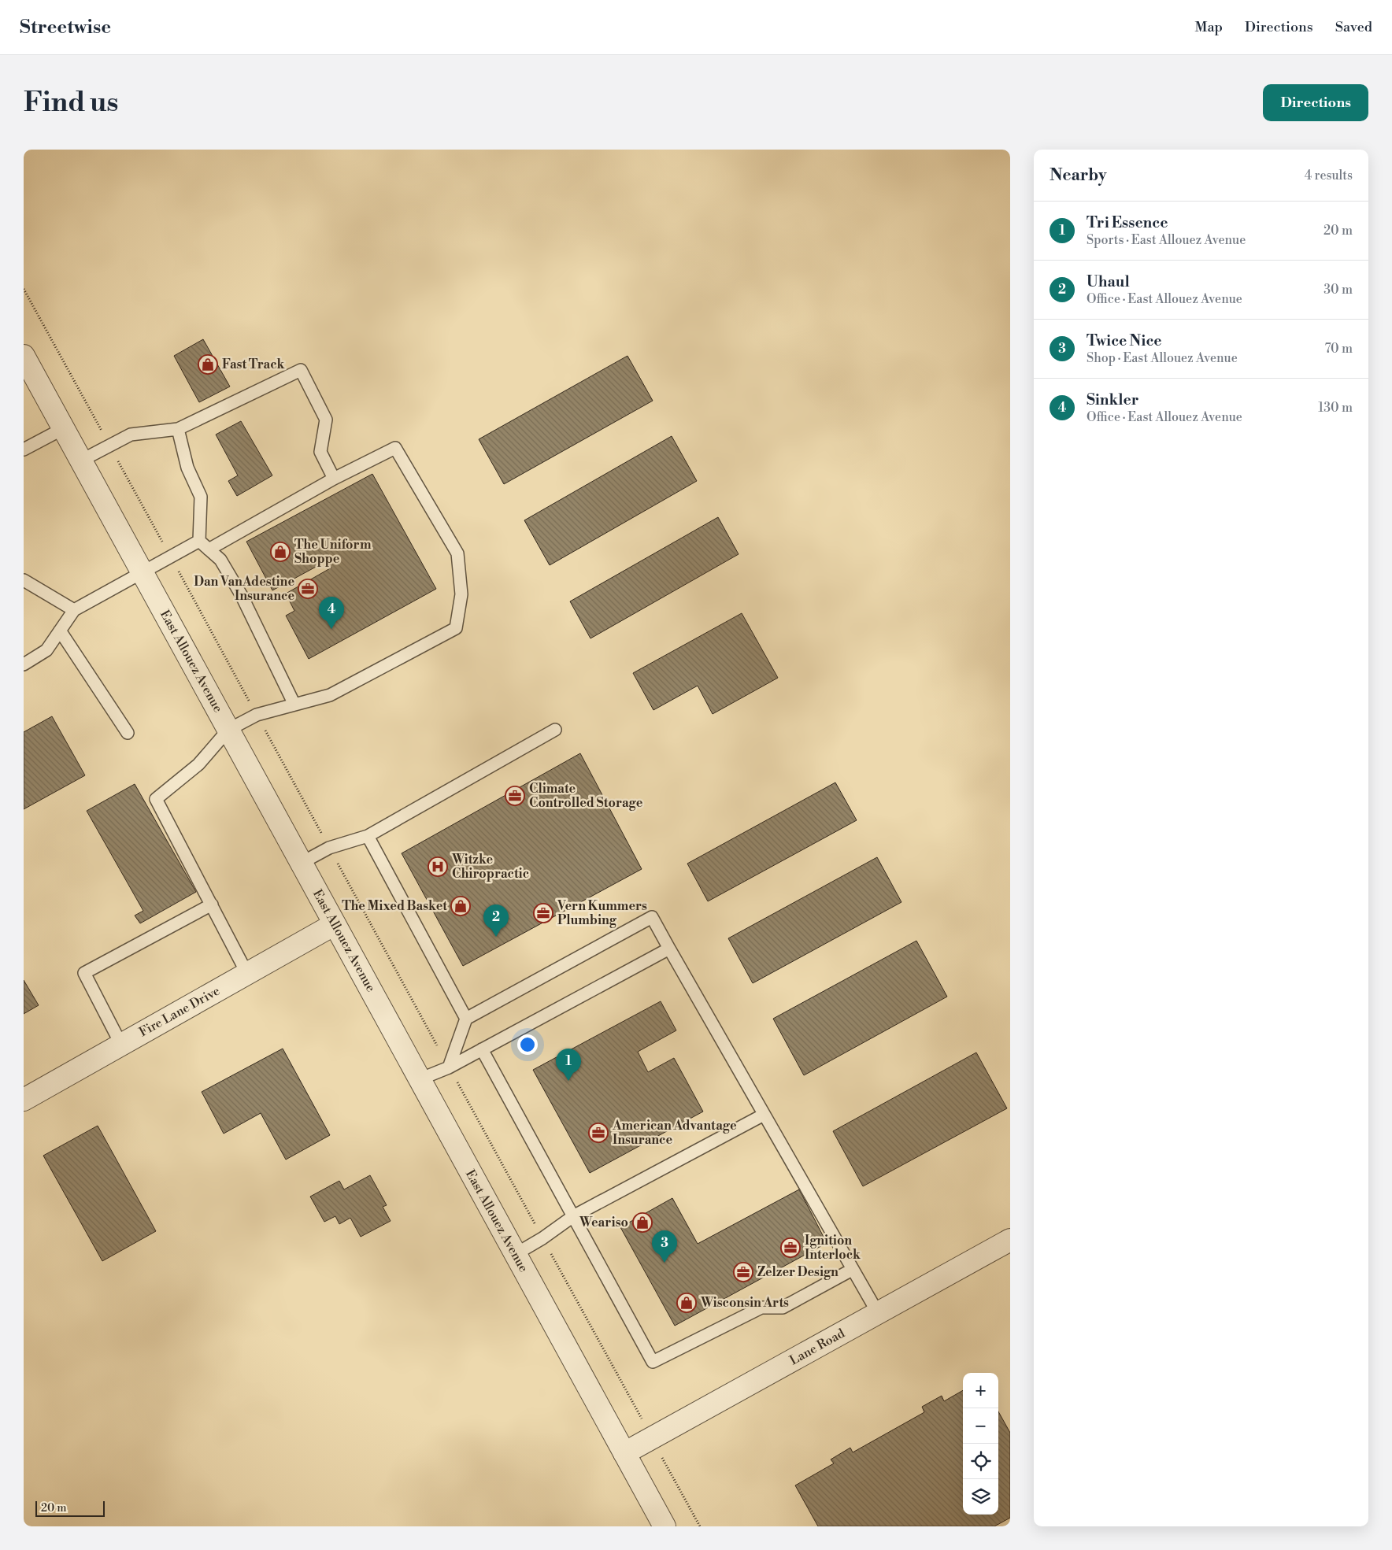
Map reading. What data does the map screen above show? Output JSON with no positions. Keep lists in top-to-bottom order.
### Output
{
  "streets": {
    "street": ["East Allouez Avenue", "Fire Lane Drive", "Lane Road"]
  },
  "crossings": [
    ["East Allouez Avenue", "Fire Lane Drive"],
    ["East Allouez Avenue", "Lane Road"]
  ],
  "places": {
    "shop": [
      "Fast Track",
      "The Uniform Shoppe",
      "The Mixed Basket",
      "Weariso",
      "Wisconsin Arts"
    ],
    "office": [
      "Dan VanAdestine Insurance",
      "Climate Controlled Storage",
      "Vern Kummers Plumbing",
      "American Advantage Insurance",
      "Ignition Interlock",
      "Zelzer Design"
    ],
    "hospital": ["Witzke Chiropractic"]
  },
  "scale_bar": "20 m",
  "page": {
    "header": "Streetwise",
    "nav": ["Map", "Directions", "Saved"],
    "buttons": "Directions",
    "title": "Find us",
    "heading": ["Nearby", "4 results"],
    "list": [
      {
        "mark": "1",
        "name": "Tri Essence",
        "note": "Sports · East Allouez Avenue",
        "value": "20 m"
      },
      {
        "mark": "2",
        "name": "Uhaul",
        "note": "Office · East Allouez Avenue",
        "value": "30 m"
      },
      {
        "mark": "3",
        "name": "Twice Nice",
        "note": "Shop · East Allouez Avenue",
        "value": "70 m"
      },
      {
        "mark": "4",
        "name": "Sinkler",
        "note": "Office · East Allouez Avenue",
        "value": "130 m"
      }
    ],
    "pins": [
      "4",
      "2",
      "1",
      "3"
    ],
    "map_buttons": ["+", "−"],
    "scale": "20 m"
  }
}
